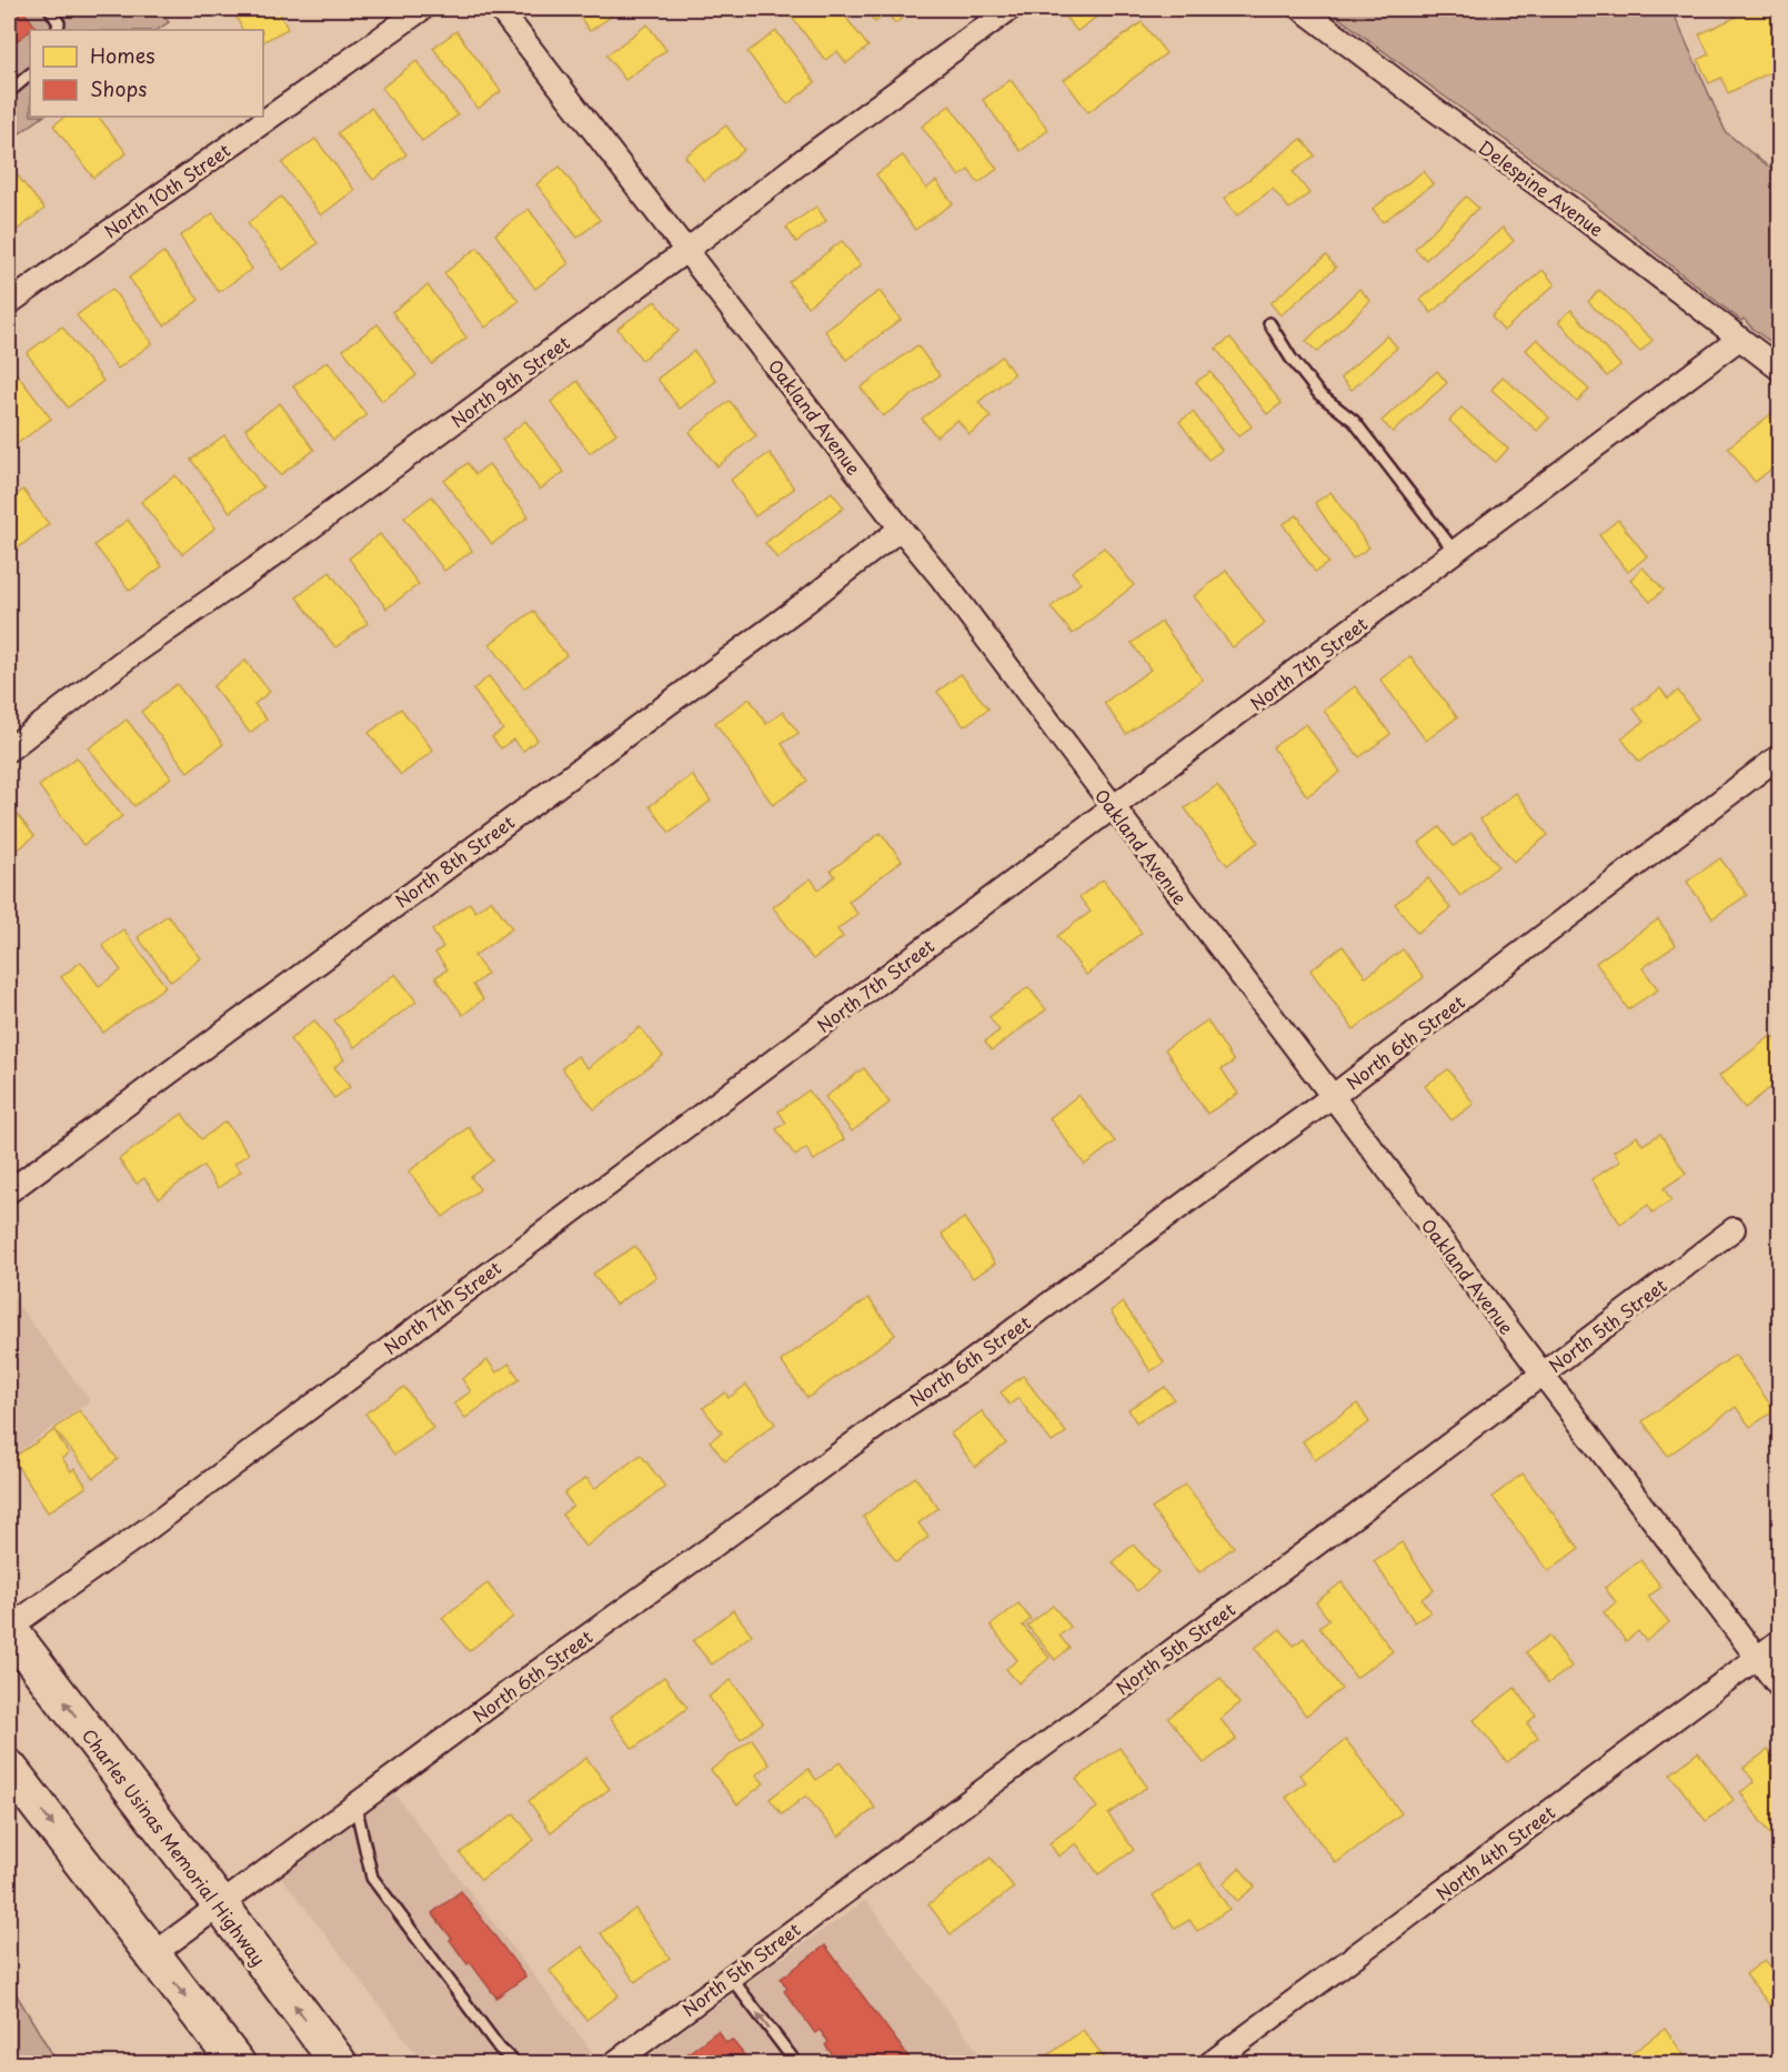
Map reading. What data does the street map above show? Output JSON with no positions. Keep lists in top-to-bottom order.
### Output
{
  "streets": {
    "highway": ["Charles Usinas Memorial Highway"],
    "street": [
      "Delespine Avenue",
      "North 10th Street",
      "North 9th Street",
      "Oakland Avenue",
      "North 7th Street",
      "North 8th Street",
      "North 6th Street",
      "North 5th Street",
      "North 4th Street"
    ]
  },
  "crossings": [
    ["Delespine Avenue", "North 7th Street"],
    ["North 9th Street", "Oakland Avenue"],
    ["Oakland Avenue", "North 7th Street"],
    ["Oakland Avenue", "North 8th Street"],
    ["Oakland Avenue", "North 6th Street"],
    ["Oakland Avenue", "North 5th Street"],
    ["Oakland Avenue", "North 4th Street"],
    ["North 7th Street", "Charles Usinas Memorial Highway"],
    ["North 6th Street", "Charles Usinas Memorial Highway"]
  ],
  "legend": ["Homes", "Shops"]
}
